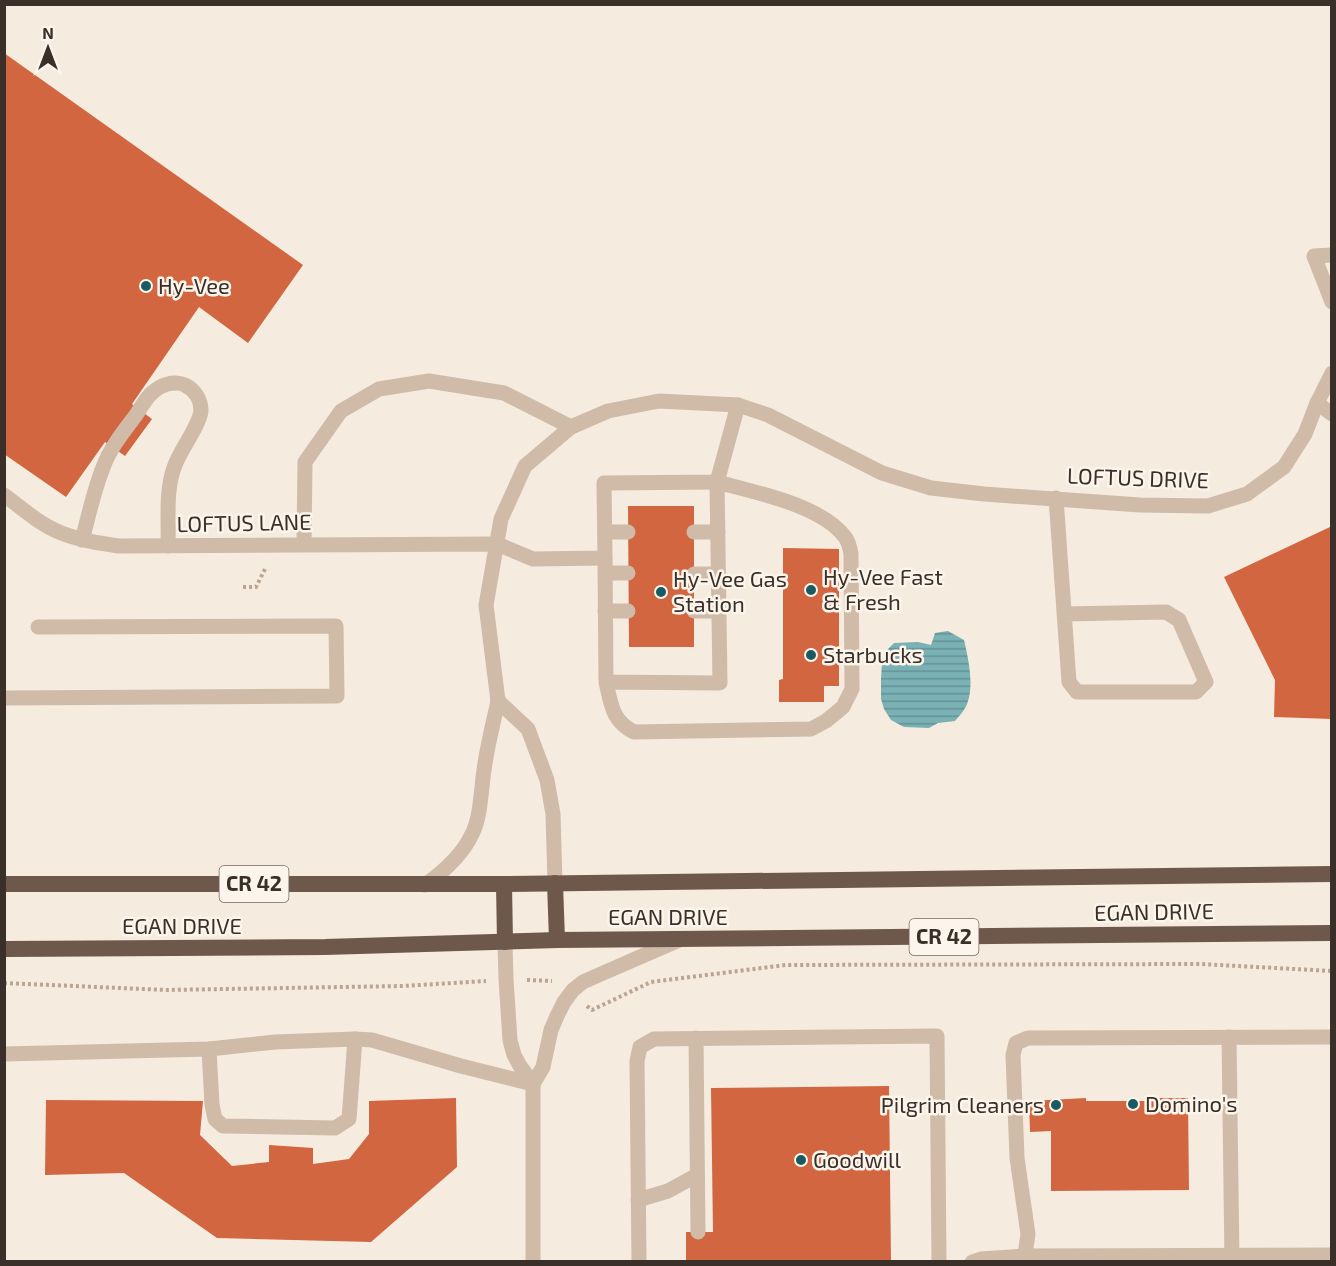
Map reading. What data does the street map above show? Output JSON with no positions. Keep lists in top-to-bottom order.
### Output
{
  "streets": {
    "highway": ["CR 42", "EGAN DRIVE"],
    "street": ["LOFTUS DRIVE", "LOFTUS LANE"]
  },
  "crossings": [
    ["LOFTUS DRIVE", "LOFTUS LANE"],
    ["LOFTUS DRIVE", "EGAN DRIVE"]
  ],
  "places": [
    "Hy-Vee",
    "Hy-Vee Fast & Fresh",
    "Hy-Vee Gas Station",
    "Starbucks",
    "Domino's",
    "Pilgrim Cleaners",
    "Goodwill"
  ],
  "north": "top"
}
